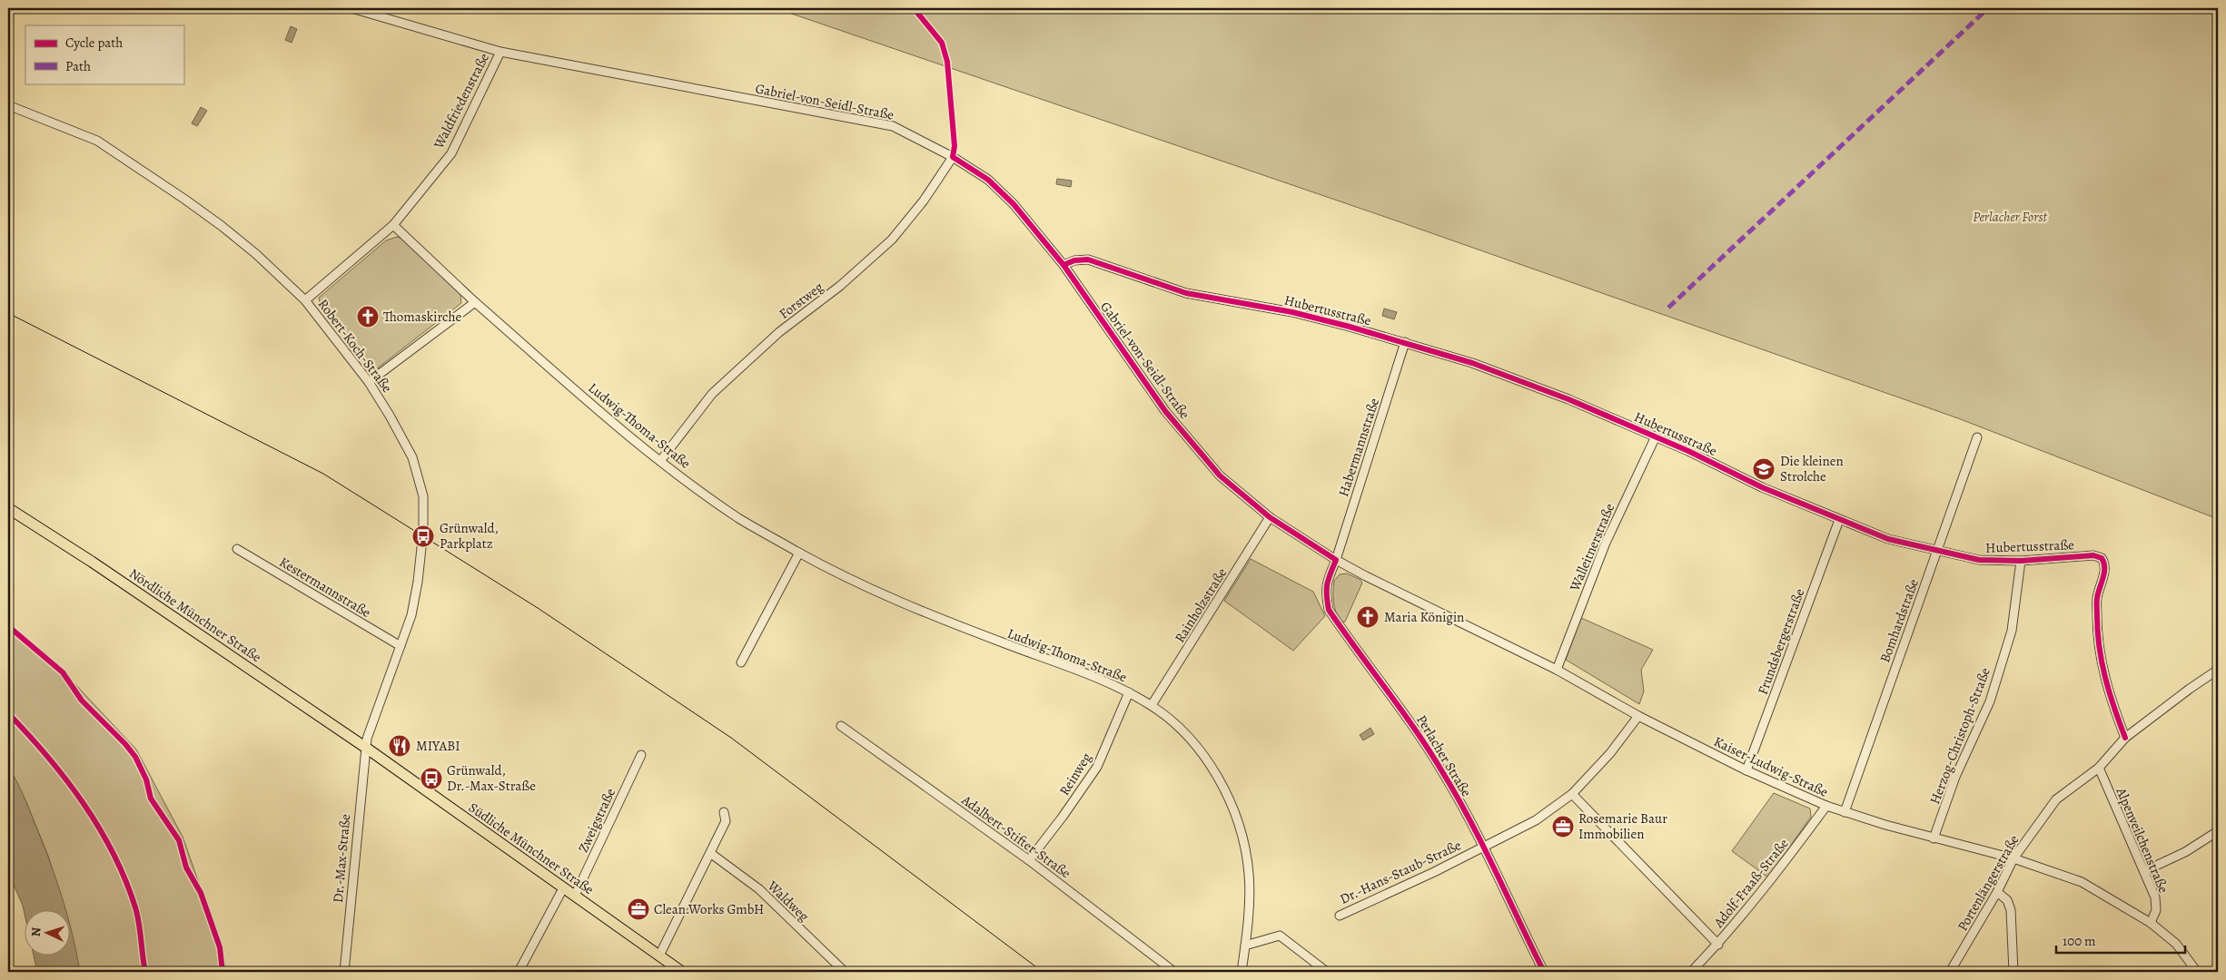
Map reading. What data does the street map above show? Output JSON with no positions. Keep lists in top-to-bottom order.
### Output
{
  "streets": {
    "main road": ["Nördliche Münchner Straße", "Südliche Münchner Straße"],
    "street": [
      "Waldfriedenstraße",
      "Gabriel-von-Seidl-Straße",
      "Forstweg",
      "Hubertusstraße",
      "Robert-Koch-Straße",
      "Ludwig-Thoma-Straße",
      "Habermannstraße",
      "Walleitnerstraße",
      "Kestermannstraße",
      "Rainholzstraße",
      "Bomhardstraße",
      "Frundsbergerstraße",
      "Herzog-Christoph-Straße",
      "Perlacher Straße",
      "Kaiser-Ludwig-Straße",
      "Reinweg",
      "Zweigstraße",
      "Adalbert-Stifter-Straße",
      "Alpenveilchenstraße",
      "Dr.-Max-Straße",
      "Dr.-Hans-Staub-Straße",
      "Adolf-Fraaß-Straße",
      "Portenlängerstraße",
      "Waldweg"
    ]
  },
  "crossings": [
    ["Waldfriedenstraße", "Gabriel-von-Seidl-Straße"],
    ["Waldfriedenstraße", "Robert-Koch-Straße"],
    ["Waldfriedenstraße", "Ludwig-Thoma-Straße"],
    ["Gabriel-von-Seidl-Straße", "Forstweg"],
    ["Gabriel-von-Seidl-Straße", "Hubertusstraße"],
    ["Gabriel-von-Seidl-Straße", "Habermannstraße"],
    ["Gabriel-von-Seidl-Straße", "Rainholzstraße"],
    ["Gabriel-von-Seidl-Straße", "Perlacher Straße"],
    ["Gabriel-von-Seidl-Straße", "Kaiser-Ludwig-Straße"],
    ["Forstweg", "Ludwig-Thoma-Straße"],
    ["Hubertusstraße", "Habermannstraße"],
    ["Hubertusstraße", "Walleitnerstraße"],
    ["Hubertusstraße", "Bomhardstraße"],
    ["Hubertusstraße", "Frundsbergerstraße"],
    ["Hubertusstraße", "Herzog-Christoph-Straße"],
    ["Hubertusstraße", "Portenlängerstraße"],
    ["Robert-Koch-Straße", "Kestermannstraße"],
    ["Robert-Koch-Straße", "Nördliche Münchner Straße"],
    ["Robert-Koch-Straße", "Südliche Münchner Straße"],
    ["Robert-Koch-Straße", "Dr.-Max-Straße"],
    ["Ludwig-Thoma-Straße", "Rainholzstraße"],
    ["Ludwig-Thoma-Straße", "Reinweg"],
    ["Habermannstraße", "Perlacher Straße"],
    ["Habermannstraße", "Kaiser-Ludwig-Straße"],
    ["Walleitnerstraße", "Kaiser-Ludwig-Straße"],
    ["Nördliche Münchner Straße", "Südliche Münchner Straße"],
    ["Nördliche Münchner Straße", "Dr.-Max-Straße"],
    ["Bomhardstraße", "Kaiser-Ludwig-Straße"],
    ["Frundsbergerstraße", "Kaiser-Ludwig-Straße"],
    ["Herzog-Christoph-Straße", "Kaiser-Ludwig-Straße"],
    ["Perlacher Straße", "Kaiser-Ludwig-Straße"],
    ["Perlacher Straße", "Dr.-Hans-Staub-Straße"],
    ["Kaiser-Ludwig-Straße", "Alpenveilchenstraße"],
    ["Kaiser-Ludwig-Straße", "Dr.-Hans-Staub-Straße"],
    ["Kaiser-Ludwig-Straße", "Adolf-Fraaß-Straße"],
    ["Kaiser-Ludwig-Straße", "Portenlängerstraße"],
    ["Reinweg", "Adalbert-Stifter-Straße"],
    ["Zweigstraße", "Südliche Münchner Straße"],
    ["Alpenveilchenstraße", "Portenlängerstraße"],
    ["Südliche Münchner Straße", "Dr.-Max-Straße"]
  ],
  "parks": ["Perlacher Forst"],
  "places": {
    "church": ["Thomaskirche", "Maria Königin"],
    "school or university": ["Die kleinen Strolche"],
    "bus stop": ["Grünwald, Parkplatz", "Grünwald, Dr.-Max-Straße"],
    "restaurant": ["MIYABI"],
    "office": ["Rosemarie Baur Immobilien", "Clean.Works GmbH"]
  },
  "legend": ["Cycle path", "Path"],
  "scale_bar": "100 m",
  "north": "left"
}
